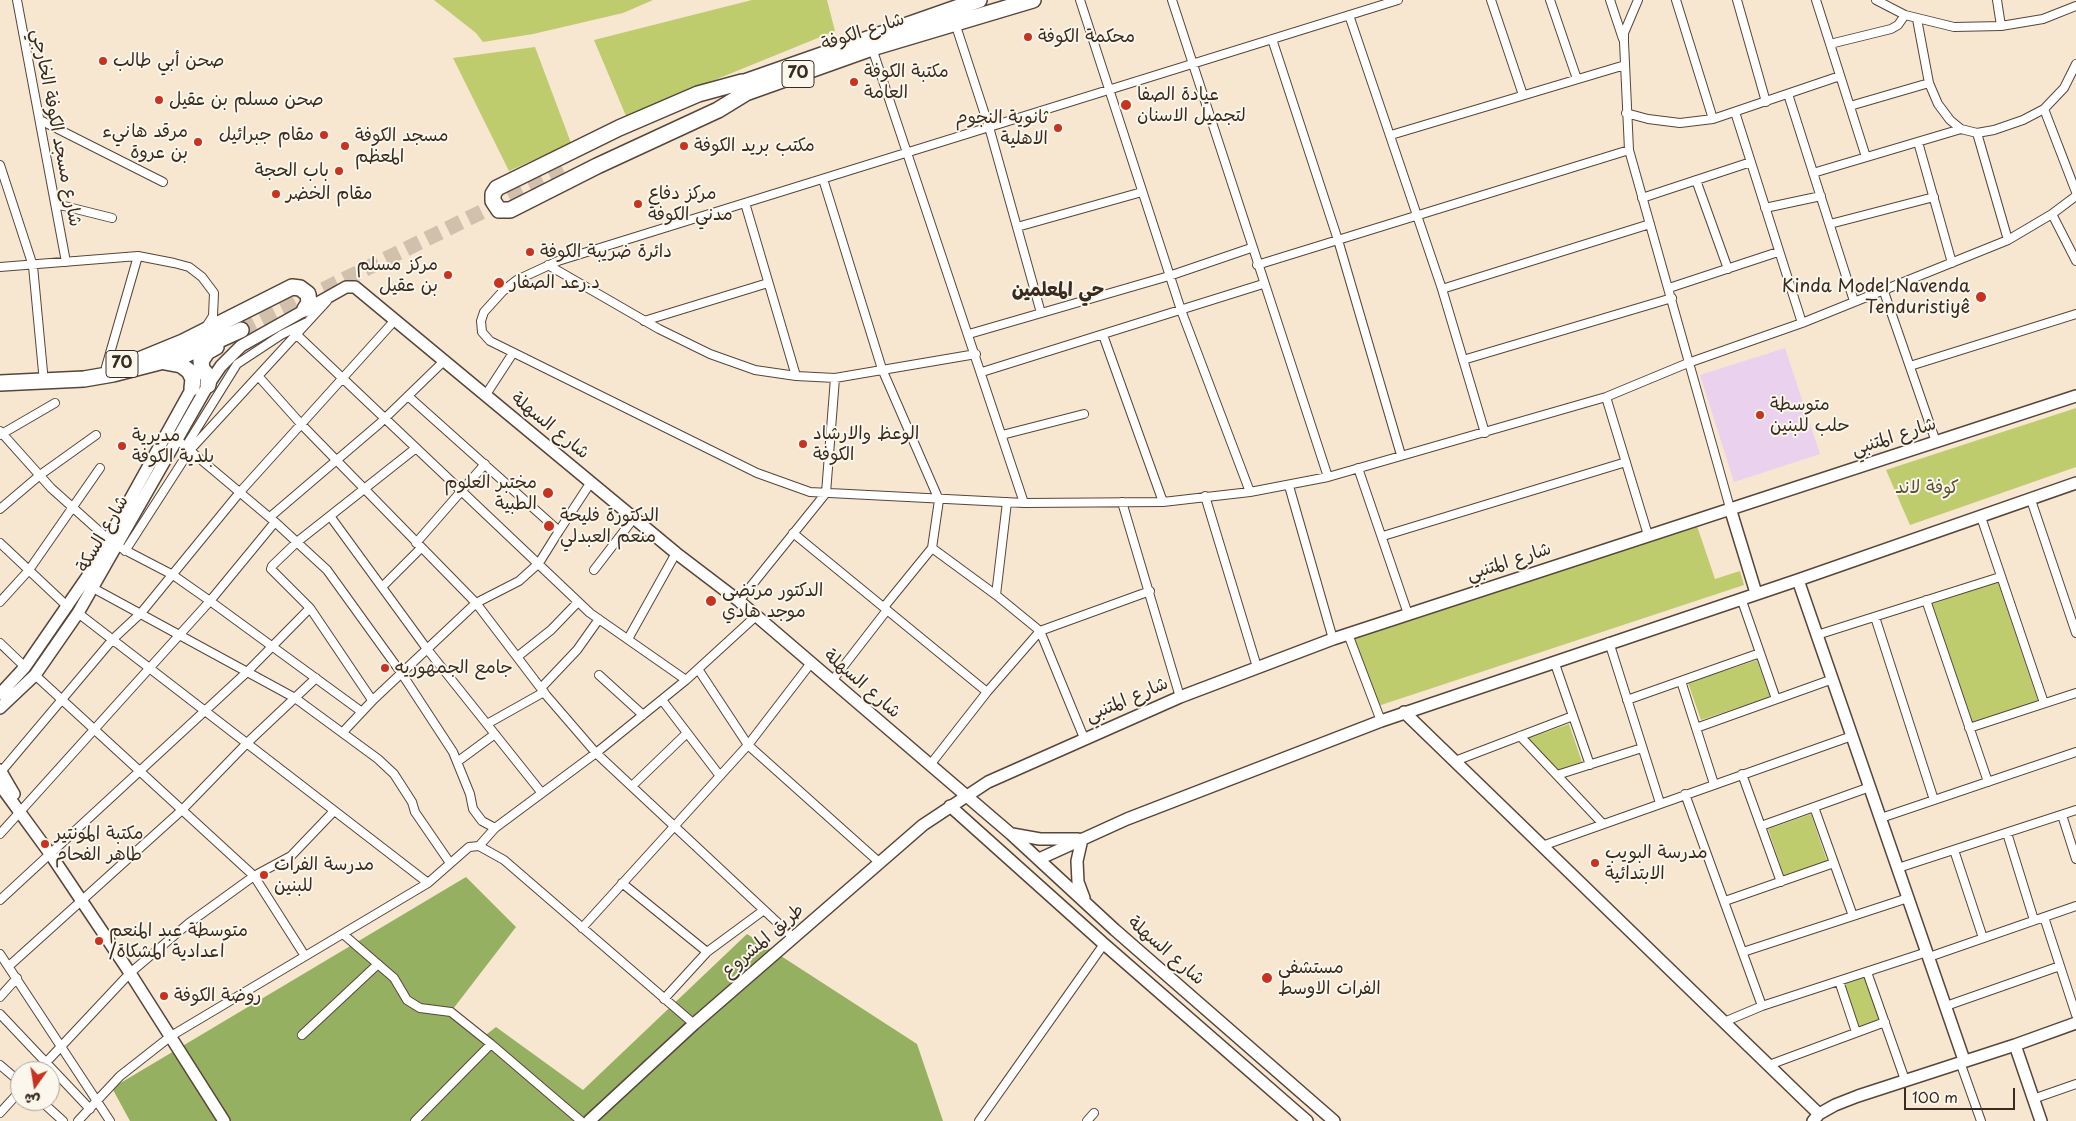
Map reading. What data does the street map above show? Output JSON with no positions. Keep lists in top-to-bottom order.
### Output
{
  "streets": {
    "highway": ["شارع الكوفة", "70"],
    "street": [
      "شارع مسجد الكوفة الخارجي",
      "شارع السهلة",
      "شارع المتنبي",
      "شارع السكة",
      "طريق المشروع"
    ]
  },
  "crossings": [
    ["شارع السهلة", "شارع المتنبي"],
    ["شارع السهلة", "شارع السكة"],
    ["شارع السهلة", "طريق المشروع"],
    ["شارع المتنبي", "طريق المشروع"]
  ],
  "districts": ["حي المعلمين"],
  "parks": ["كوفة لاند"],
  "places": [
    "محكمة الكوفة",
    "صحن أبي طالب",
    "مكتبة الكوفة العامة",
    "صحن مسلم بن عقيل",
    "عيادة الصفا لتجميل الاسنان",
    "ثانوية النجوم الاهلية",
    "مقام جبرائيل",
    "مرقد هانيء بن عروة",
    "مسجد الكوفة المعظم",
    "مكتب بريد الكوفة",
    "باب الحجة",
    "مقام الخضر",
    "مركز دفاع مدني الكوفة",
    "دائرة ضريبة الكوفة",
    "مركز مسلم بن عقيل",
    "د.رعد الصفار",
    "Kinda Model Navenda Tenduristiyê",
    "متوسطة حلب للبنين",
    "الوعظ والارشاد الكوفة",
    "مديرية بلدية الكوفة",
    "مختبر العلوم الطبية",
    "الدكتورة فليحة منعم العبدلي",
    "الدكتور مرتضى موجد هادي",
    "جامع الجمهوريه",
    "مكتبة المونتير طاهر الفحام",
    "مدرسة البويب الابتدائية",
    "مدرسة الفرات للبنين",
    "متوسطة عبد المنعم /اعدادية المشكاة",
    "مستشفى الفرات الاوسط",
    "روضة الكوفة"
  ],
  "scale_bar": "100 m",
  "north": "bottom"
}
